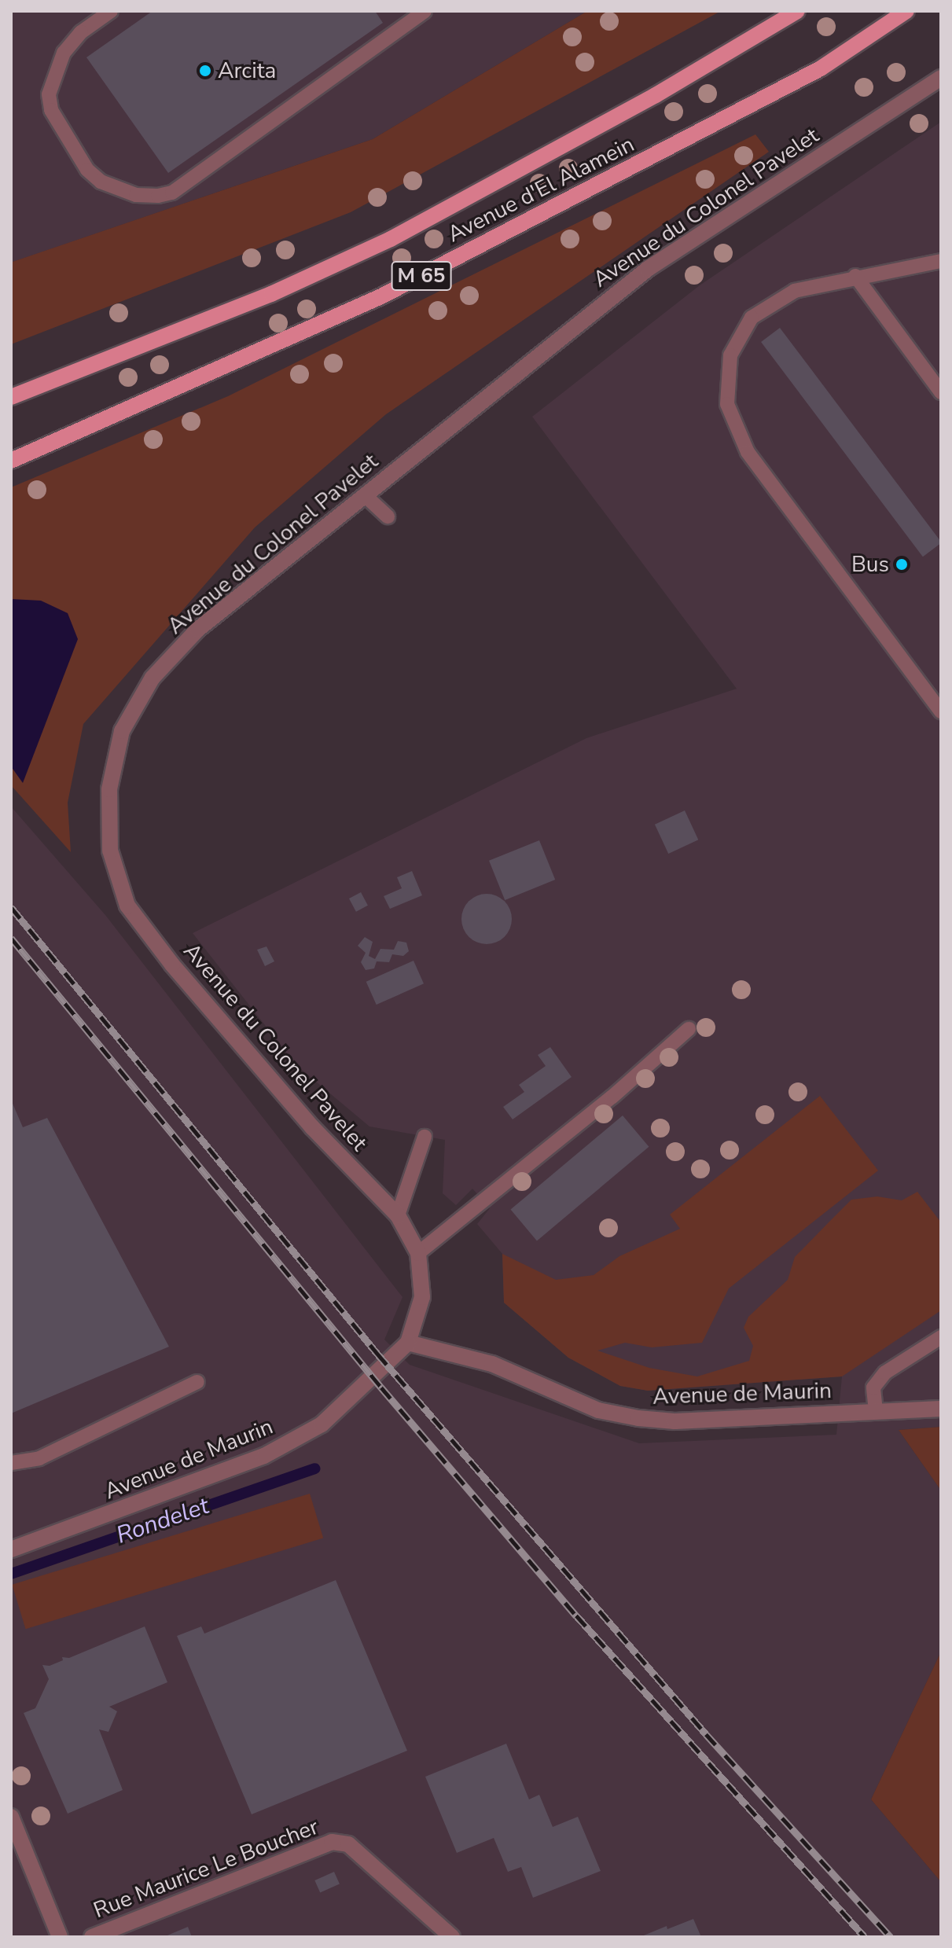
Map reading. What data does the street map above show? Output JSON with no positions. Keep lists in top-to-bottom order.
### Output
{
  "streets": {
    "main road": ["Avenue d'El Alamein", "M 65"],
    "street": ["Avenue du Colonel Pavelet", "Avenue de Maurin", "Rue Maurice Le Boucher"]
  },
  "crossings": [
    ["Avenue du Colonel Pavelet", "Avenue de Maurin"]
  ],
  "water": ["Rondelet"],
  "places": ["Arcita", "Bus"]
}
